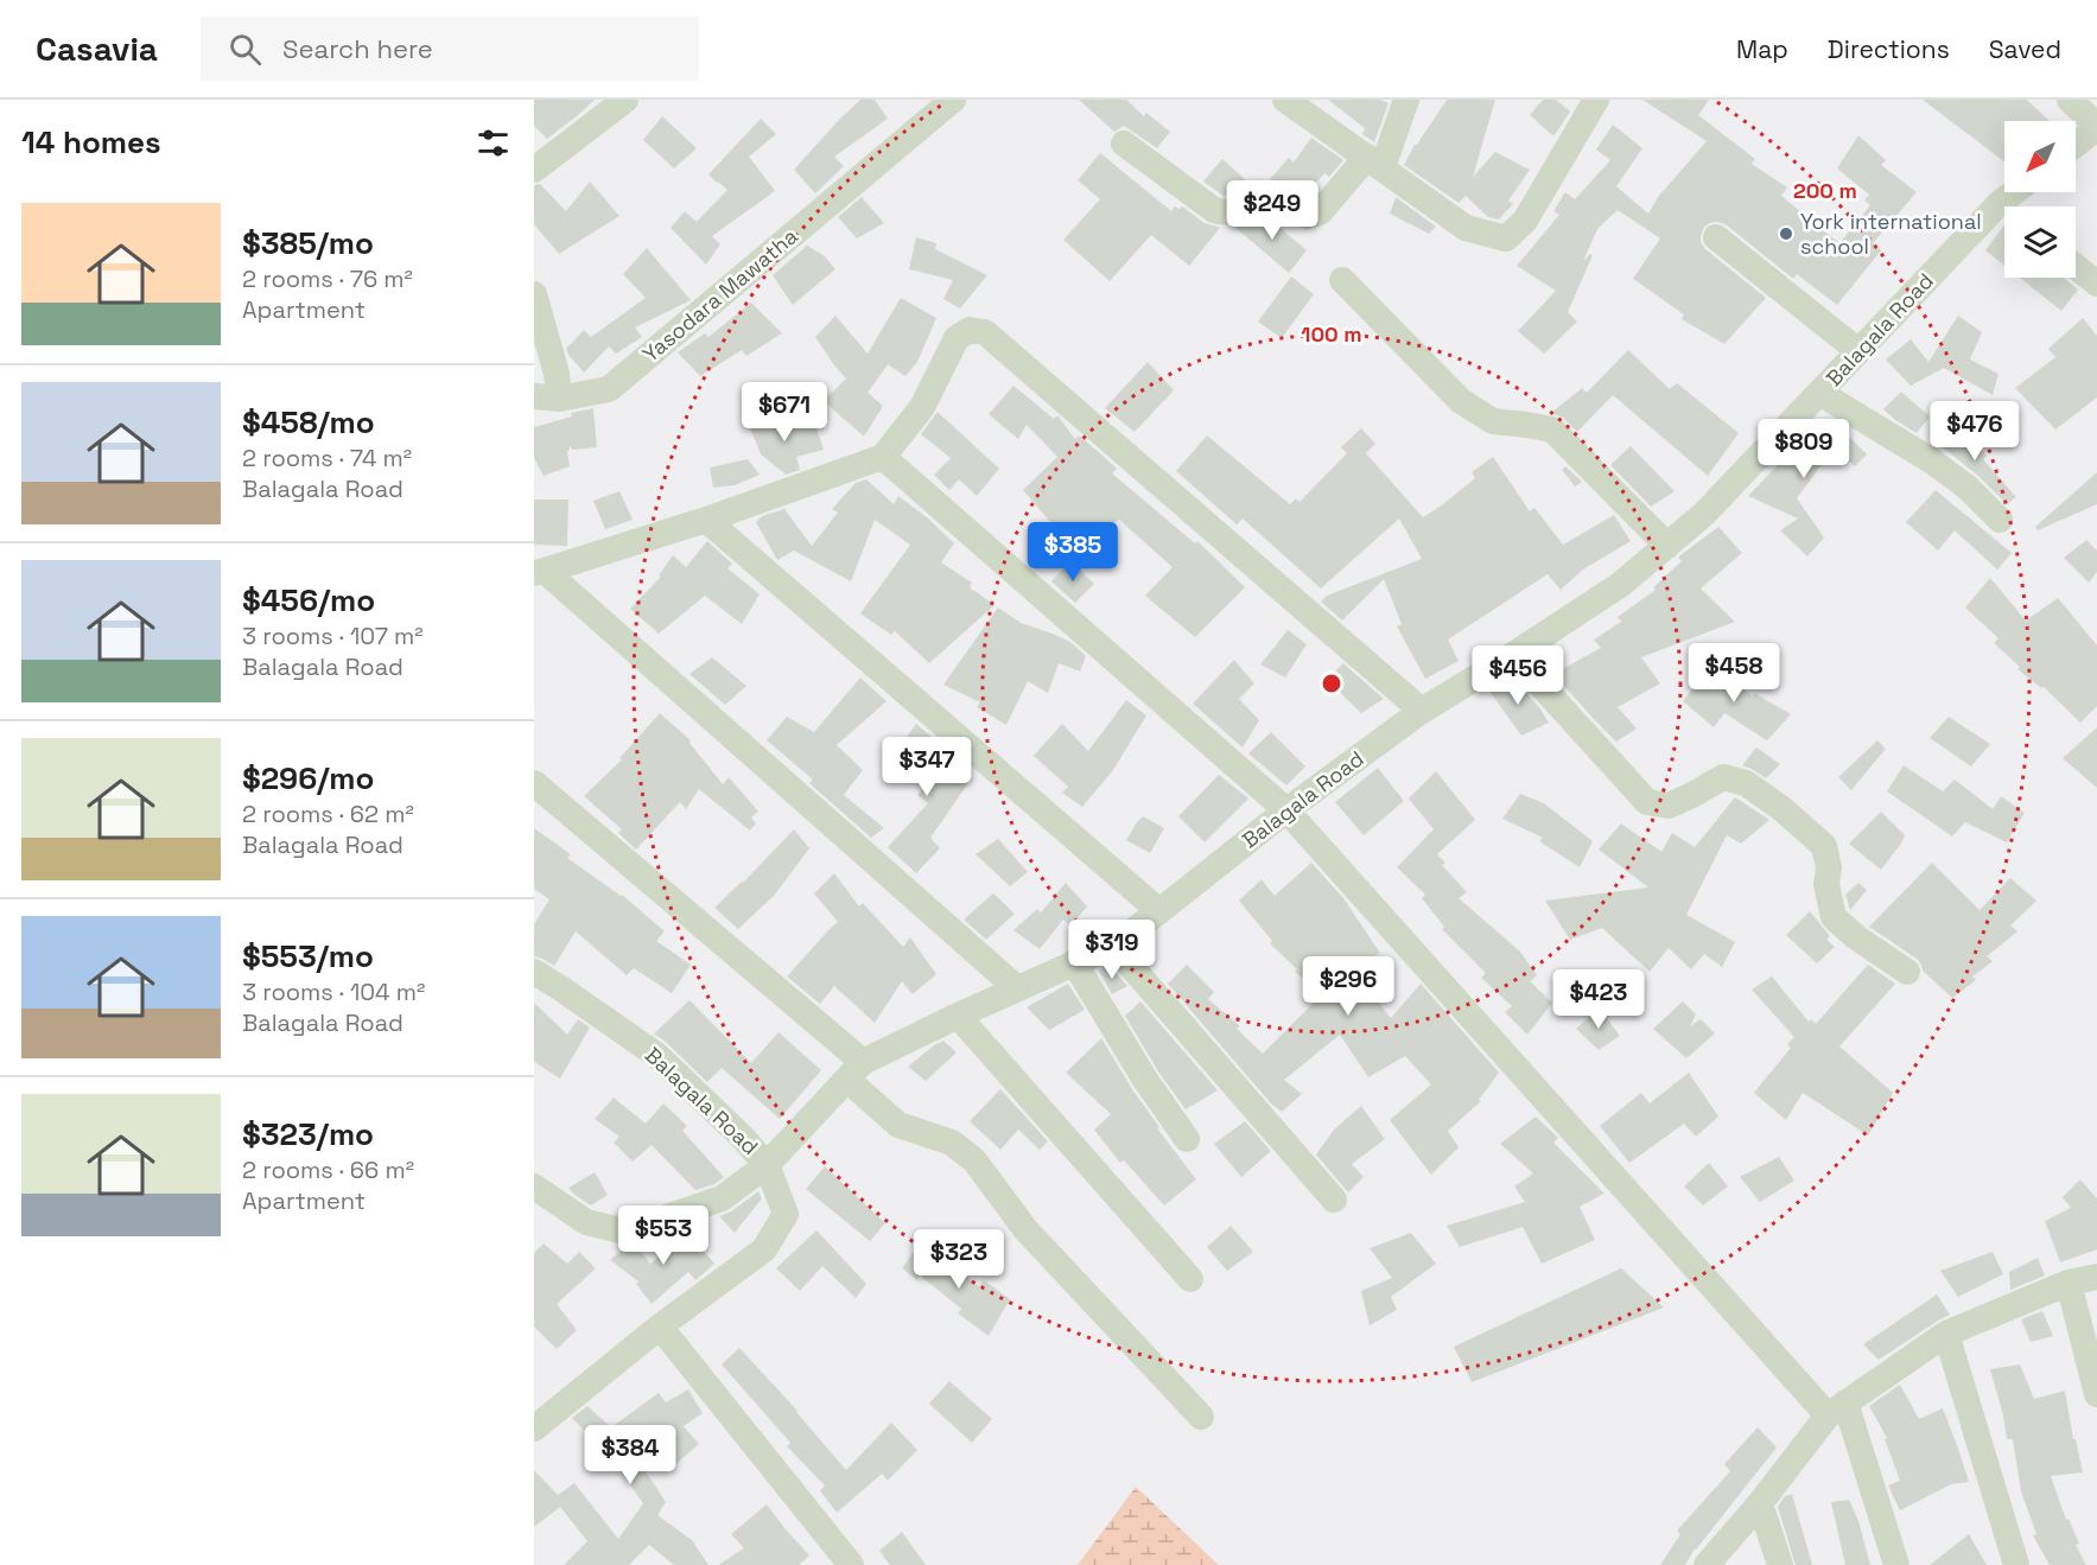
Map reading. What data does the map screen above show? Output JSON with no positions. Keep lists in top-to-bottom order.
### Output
{
  "streets": {
    "street": ["Yasodara Mawatha", "Balagala Road"]
  },
  "places": ["York international school"],
  "north": "bottom left",
  "page": {
    "header": "Casavia",
    "search": "Search here",
    "nav": ["Map", "Directions", "Saved"],
    "heading": "14 homes",
    "price": [
      "$249",
      "$671",
      "$476",
      "$809",
      "$385",
      "$458",
      "$456",
      "$347",
      "$319",
      "$296",
      "$423",
      "$553",
      "$323",
      "$384"
    ],
    "list": [
      {
        "name": "$385/mo",
        "note": "2 rooms · 76 m² · Apartment"
      },
      {
        "name": "$458/mo",
        "note": "2 rooms · 74 m² · Balagala Road"
      },
      {
        "name": "$456/mo",
        "note": "3 rooms · 107 m² · Balagala Road"
      },
      {
        "name": "$296/mo",
        "note": "2 rooms · 62 m² · Balagala Road"
      },
      {
        "name": "$553/mo",
        "note": "3 rooms · 104 m² · Balagala Road"
      },
      {
        "name": "$323/mo",
        "note": "2 rooms · 66 m² · Apartment"
      }
    ]
  },
  "rings": ["200 m", "100 m"]
}
